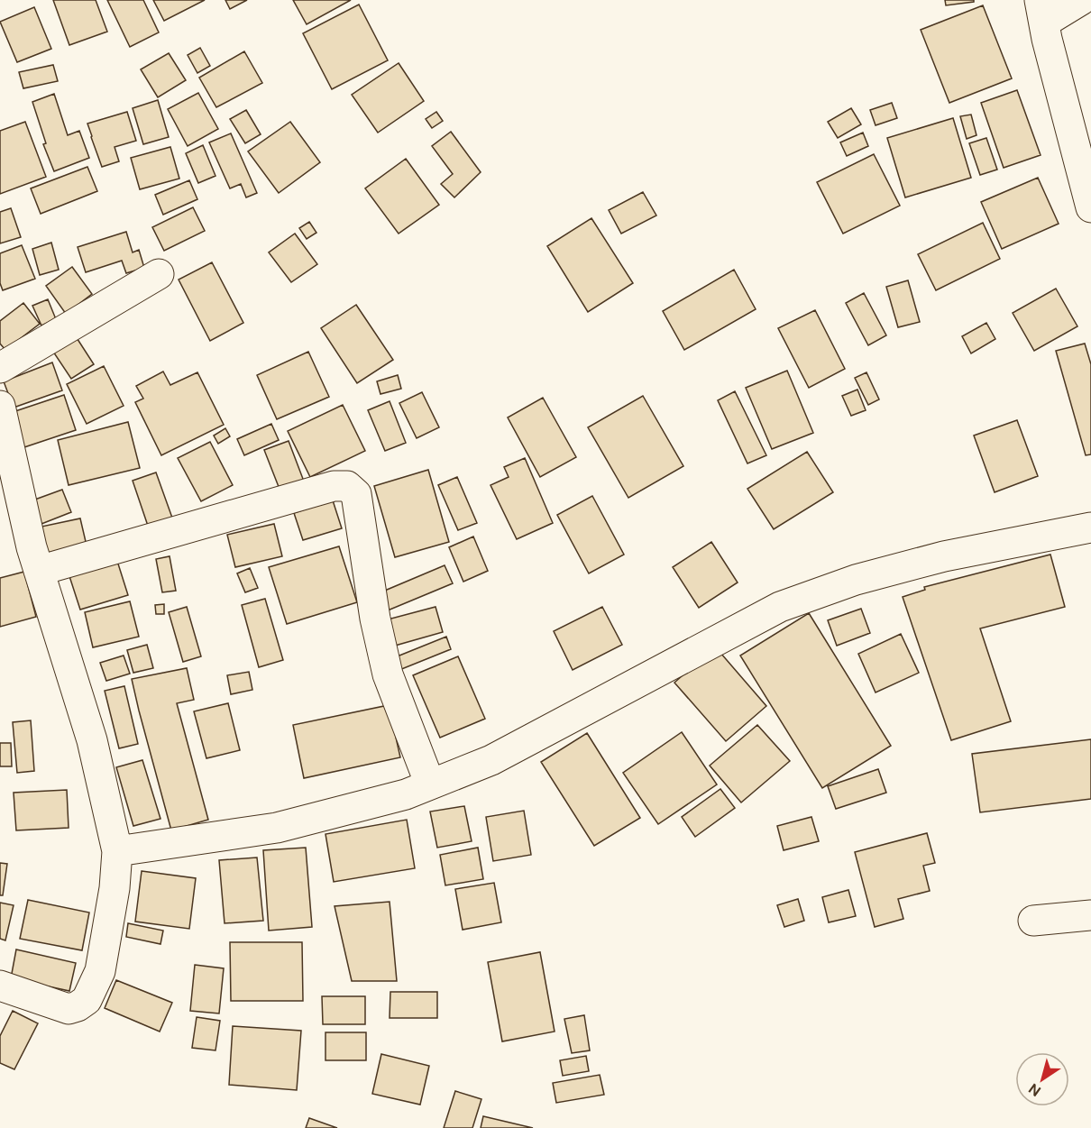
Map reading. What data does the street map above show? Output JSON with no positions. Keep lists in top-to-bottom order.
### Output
{
  "north": "bottom left"
}
